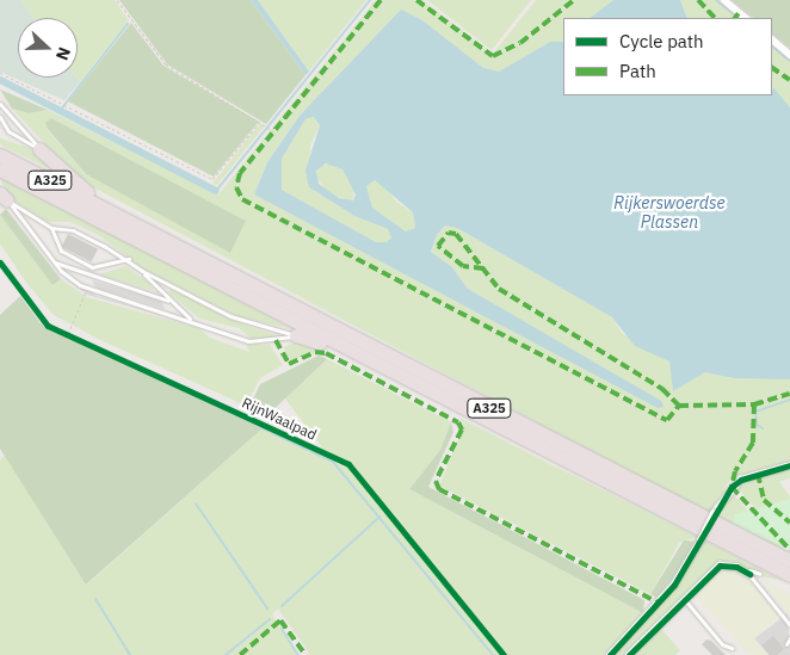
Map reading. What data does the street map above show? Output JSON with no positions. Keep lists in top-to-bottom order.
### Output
{
  "streets": {
    "highway": ["A325"],
    "cycle path": ["RijnWaalpad"]
  },
  "water": ["Rijkerswoerdse Plassen"],
  "legend": ["Cycle path", "Path"],
  "north": "right"
}
